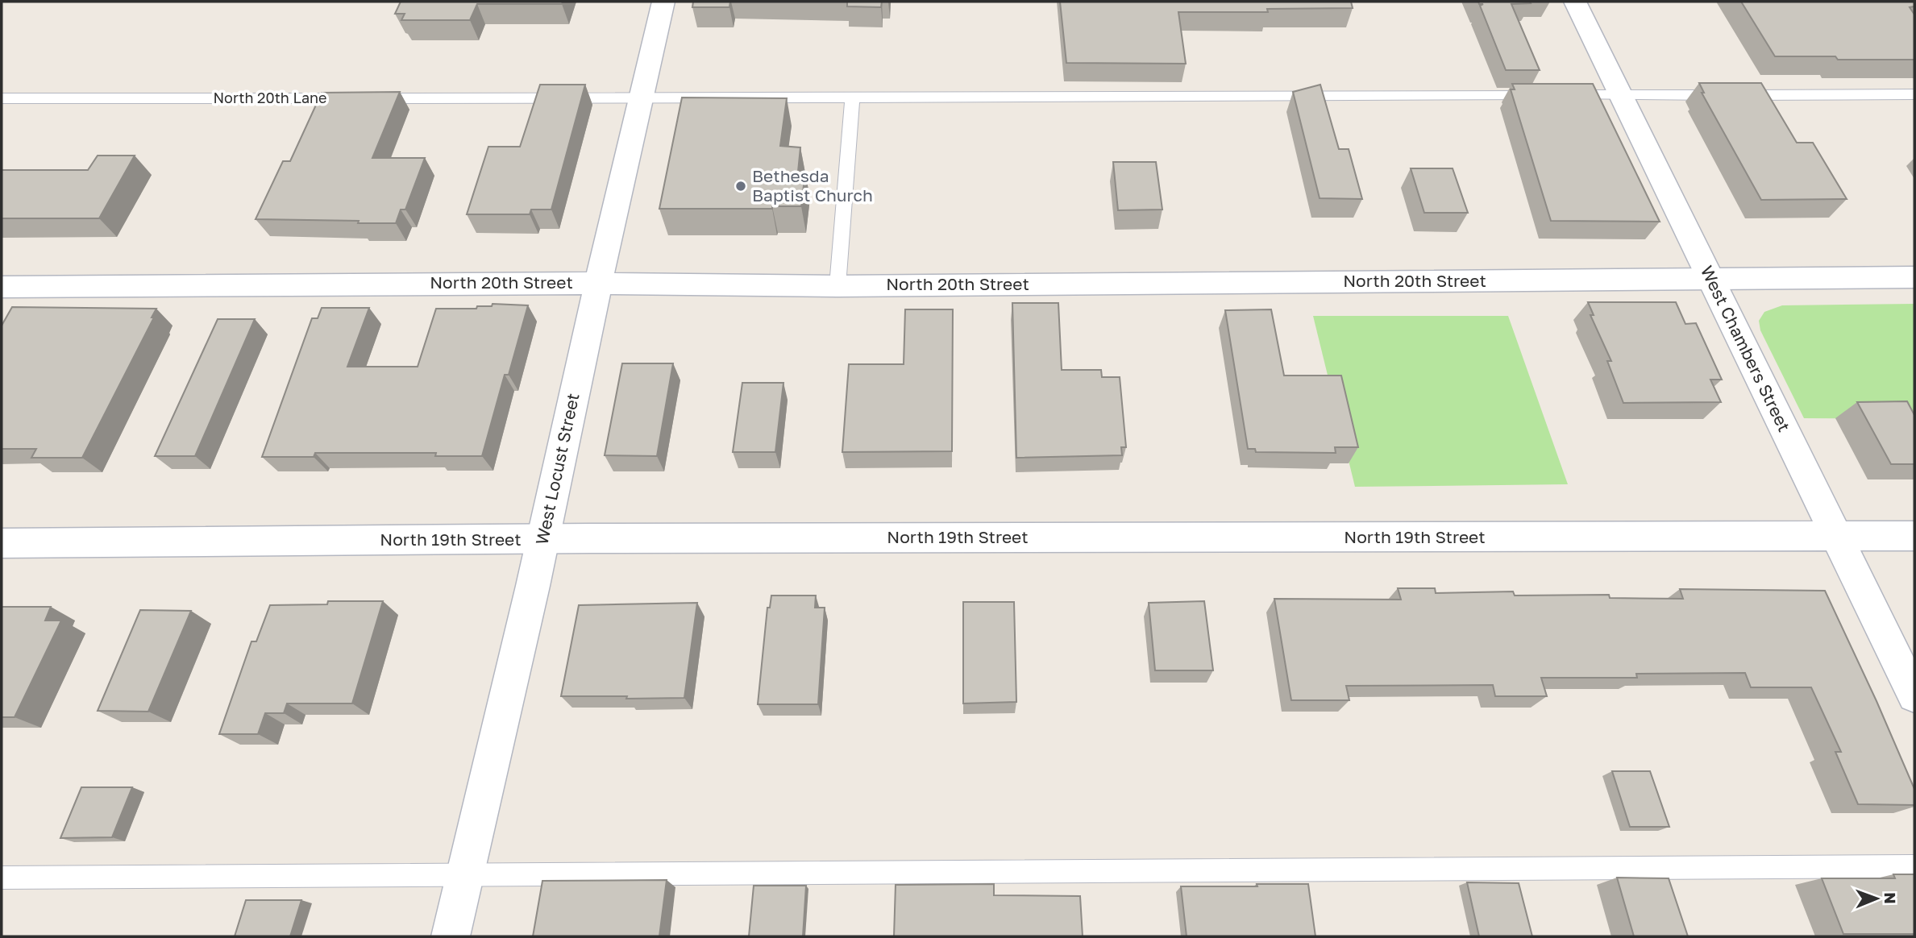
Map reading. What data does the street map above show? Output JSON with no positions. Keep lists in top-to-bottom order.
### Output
{
  "streets": {
    "street": [
      "North 20th Street",
      "West Chambers Street",
      "West Locust Street",
      "North 19th Street"
    ],
    "lane": ["North 20th Lane"]
  },
  "crossings": [
    ["North 20th Lane", "West Chambers Street"],
    ["North 20th Lane", "West Locust Street"],
    ["North 20th Street", "West Chambers Street"],
    ["North 20th Street", "West Locust Street"],
    ["West Chambers Street", "North 19th Street"],
    ["West Locust Street", "North 19th Street"]
  ],
  "places": ["Bethesda Baptist Church"],
  "north": "right"
}
